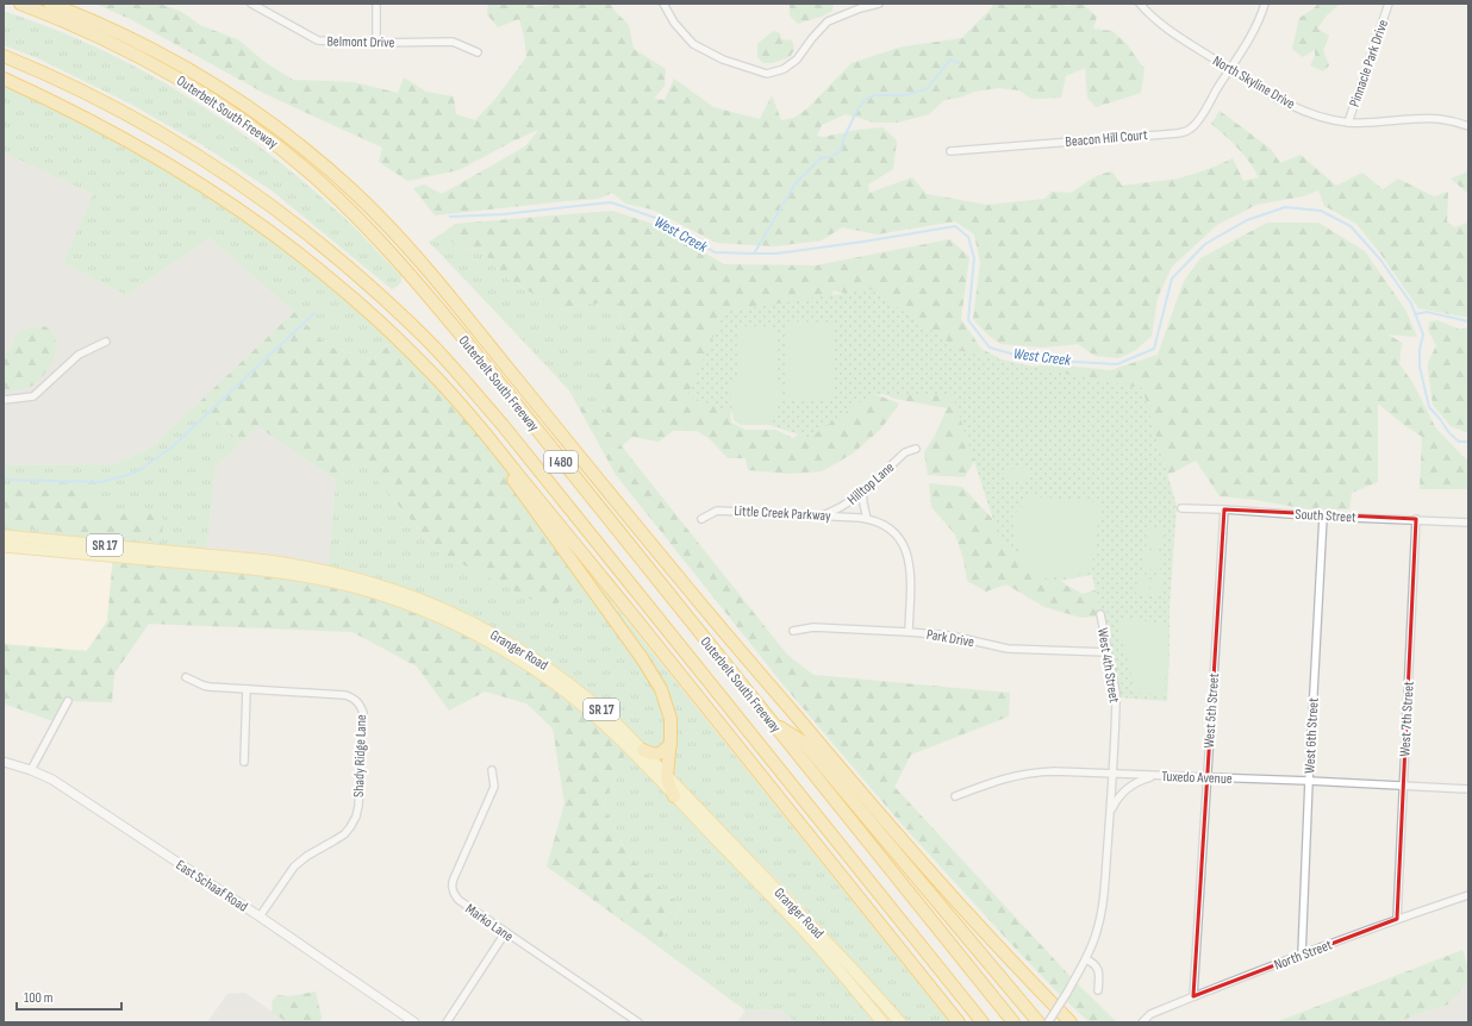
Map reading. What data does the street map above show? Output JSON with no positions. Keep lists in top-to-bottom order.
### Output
{
  "streets": {
    "highway": ["Outerbelt South Freeway", "I 480"],
    "main road": ["SR 17", "Granger Road"],
    "street": [
      "Belmont Drive",
      "Pinnacle Park Drive",
      "North Skyline Drive",
      "Beacon Hill Court",
      "Hilltop Lane",
      "Little Creek Parkway",
      "South Street",
      "Park Drive",
      "West 4th Street",
      "West 5th Street",
      "West 7th Street",
      "West 6th Street",
      "Shady Ridge Lane",
      "Tuxedo Avenue",
      "East Schaaf Road",
      "Marko Lane",
      "North Street"
    ]
  },
  "crossings": [
    ["Pinnacle Park Drive", "North Skyline Drive"],
    ["North Skyline Drive", "Beacon Hill Court"],
    ["Hilltop Lane", "Little Creek Parkway"],
    ["Little Creek Parkway", "Park Drive"],
    ["South Street", "West 5th Street"],
    ["South Street", "West 7th Street"],
    ["South Street", "West 6th Street"],
    ["Park Drive", "West 4th Street"],
    ["West 4th Street", "Tuxedo Avenue"],
    ["West 5th Street", "Tuxedo Avenue"],
    ["West 5th Street", "North Street"],
    ["West 7th Street", "Tuxedo Avenue"],
    ["West 7th Street", "North Street"],
    ["West 6th Street", "Tuxedo Avenue"],
    ["West 6th Street", "North Street"],
    ["Shady Ridge Lane", "East Schaaf Road"]
  ],
  "water": ["West Creek"],
  "scale_bar": "100 m"
}
